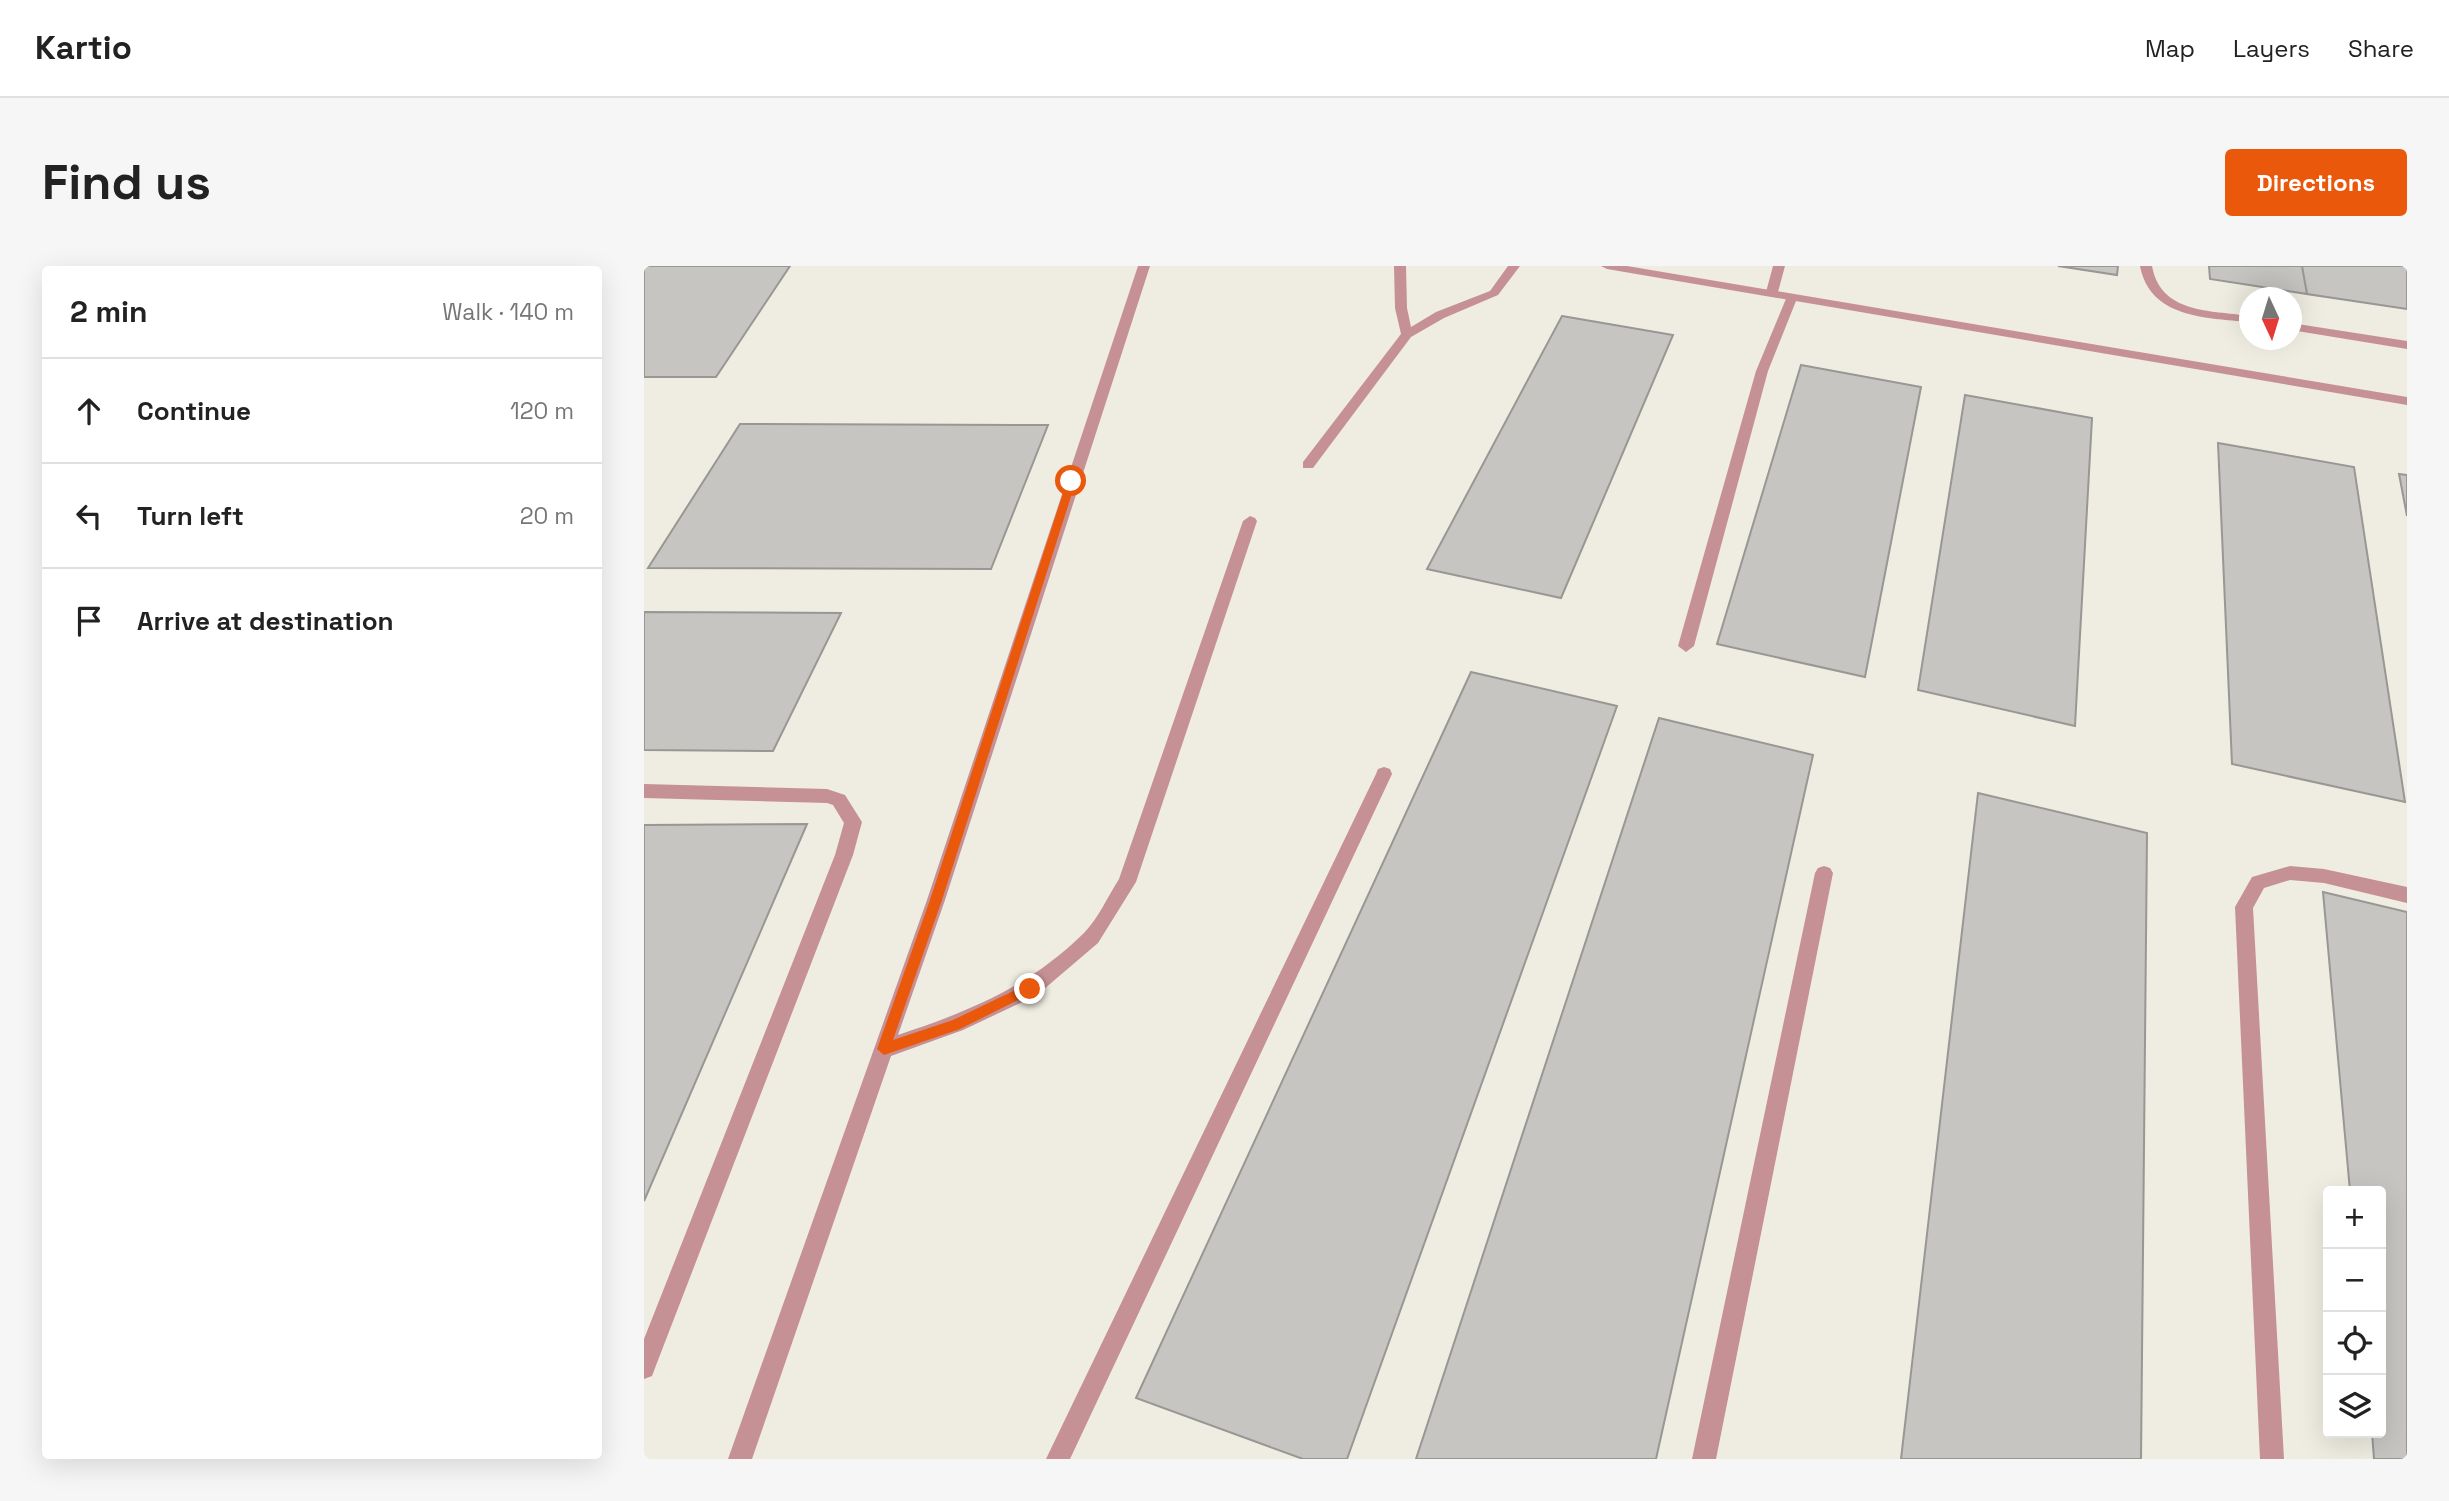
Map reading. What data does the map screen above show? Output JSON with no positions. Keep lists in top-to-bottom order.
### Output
{
  "north": "bottom",
  "page": {
    "header": "Kartio",
    "nav": ["Map", "Layers", "Share"],
    "buttons": "Directions",
    "title": "Find us",
    "heading": ["2 min", "Walk · 140 m"],
    "list": [
      ["Continue", "120 m"],
      ["Turn left", "20 m"],
      "Arrive at destination"
    ],
    "map_buttons": ["+", "−"]
  }
}
